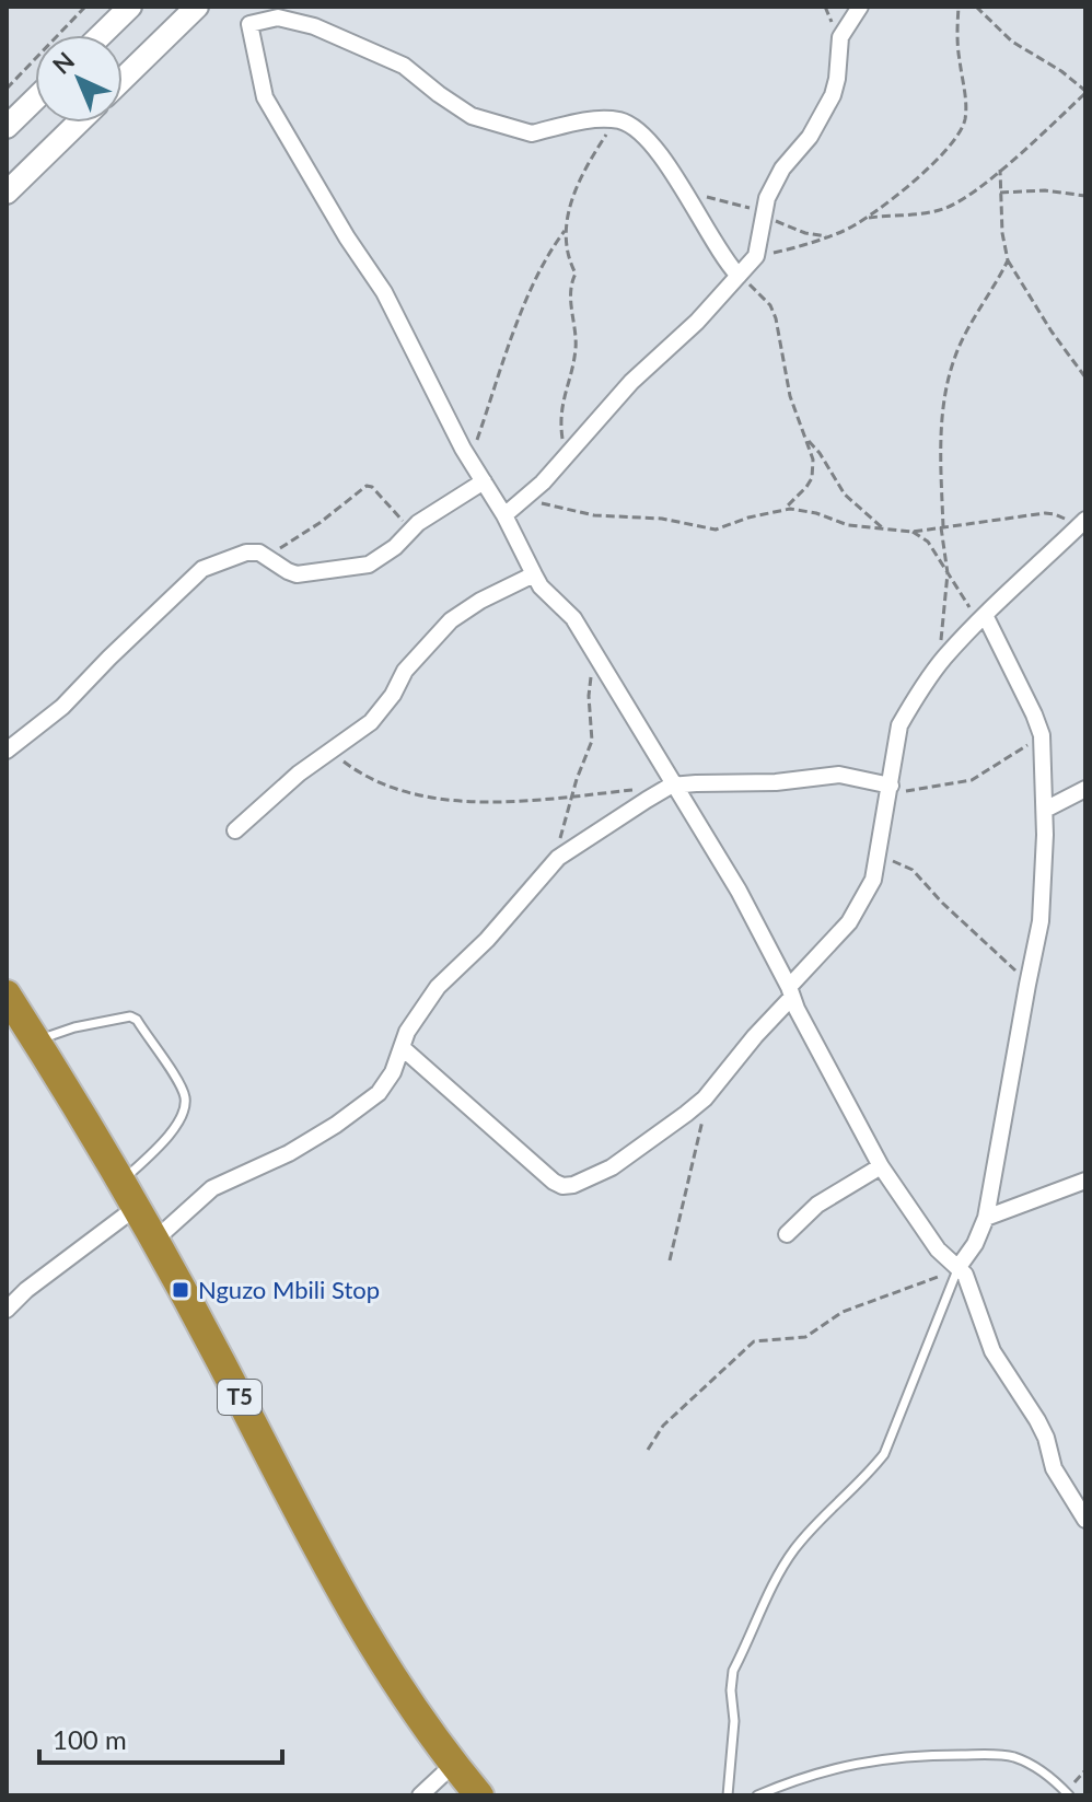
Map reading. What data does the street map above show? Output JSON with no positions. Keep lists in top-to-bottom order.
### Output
{
  "streets": {
    "highway": ["T5"]
  },
  "places": {
    "transit": ["Nguzo Mbili Stop"]
  },
  "scale_bar": "100 m",
  "north": "top left"
}
